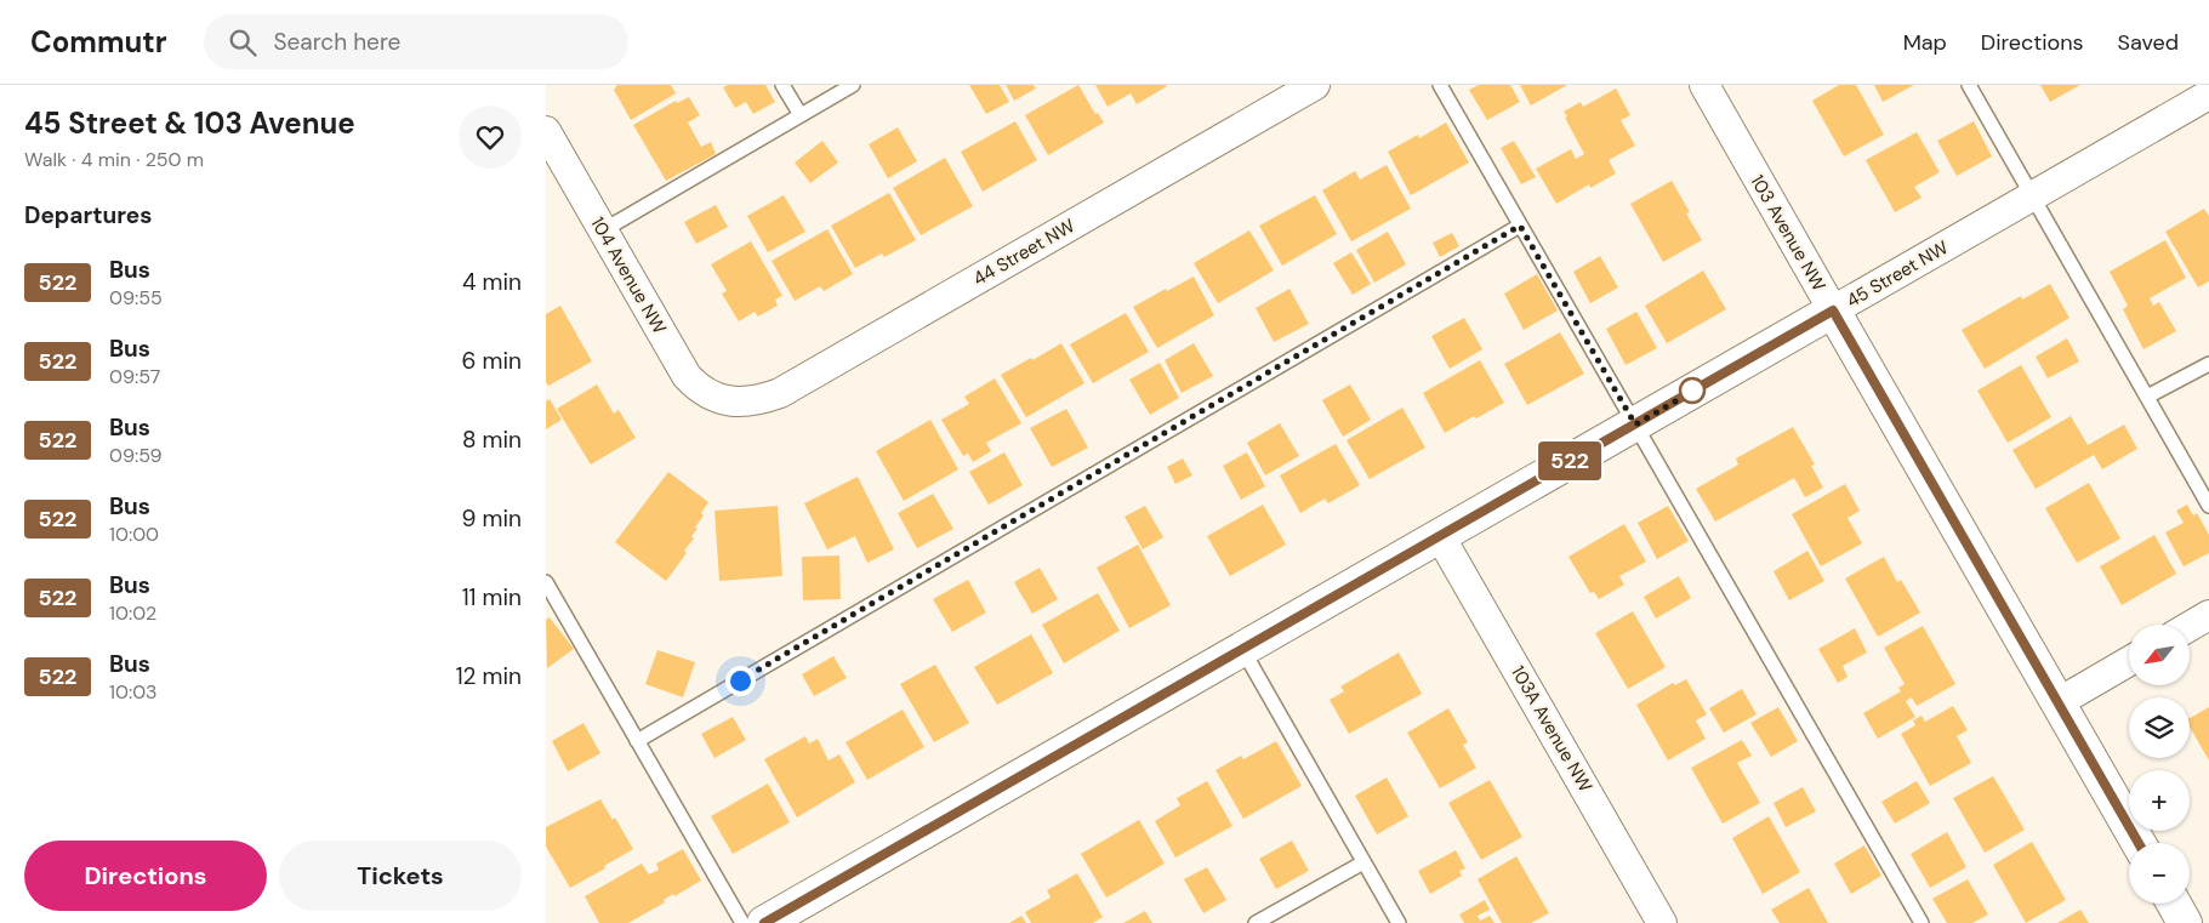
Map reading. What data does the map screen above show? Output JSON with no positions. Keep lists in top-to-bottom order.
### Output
{
  "streets": {
    "street": [
      "103 Avenue NW",
      "44 Street NW",
      "45 Street NW",
      "104 Avenue NW",
      "103A Avenue NW"
    ]
  },
  "crossings": [
    ["103 Avenue NW", "45 Street NW"],
    ["44 Street NW", "104 Avenue NW"],
    ["45 Street NW", "103A Avenue NW"]
  ],
  "lines": ["bus line 522"],
  "north": "bottom left",
  "page": {
    "header": "Commutr",
    "search": "Search here",
    "nav": ["Map", "Directions", "Saved"],
    "heading": [
      ["45 Street & 103 Avenue", "Walk · 4 min · 250 m"],
      "Departures"
    ],
    "on_map": "522",
    "list": [
      {
        "mark": "522",
        "name": "Bus",
        "note": "09:55",
        "value": "4 min"
      },
      {
        "mark": "522",
        "name": "Bus",
        "note": "09:57",
        "value": "6 min"
      },
      {
        "mark": "522",
        "name": "Bus",
        "note": "09:59",
        "value": "8 min"
      },
      {
        "mark": "522",
        "name": "Bus",
        "note": "10:00",
        "value": "9 min"
      },
      {
        "mark": "522",
        "name": "Bus",
        "note": "10:02",
        "value": "11 min"
      },
      {
        "mark": "522",
        "name": "Bus",
        "note": "10:03",
        "value": "12 min"
      }
    ],
    "map_buttons": ["+", "−"],
    "buttons": ["Directions", "Tickets"]
  }
}
